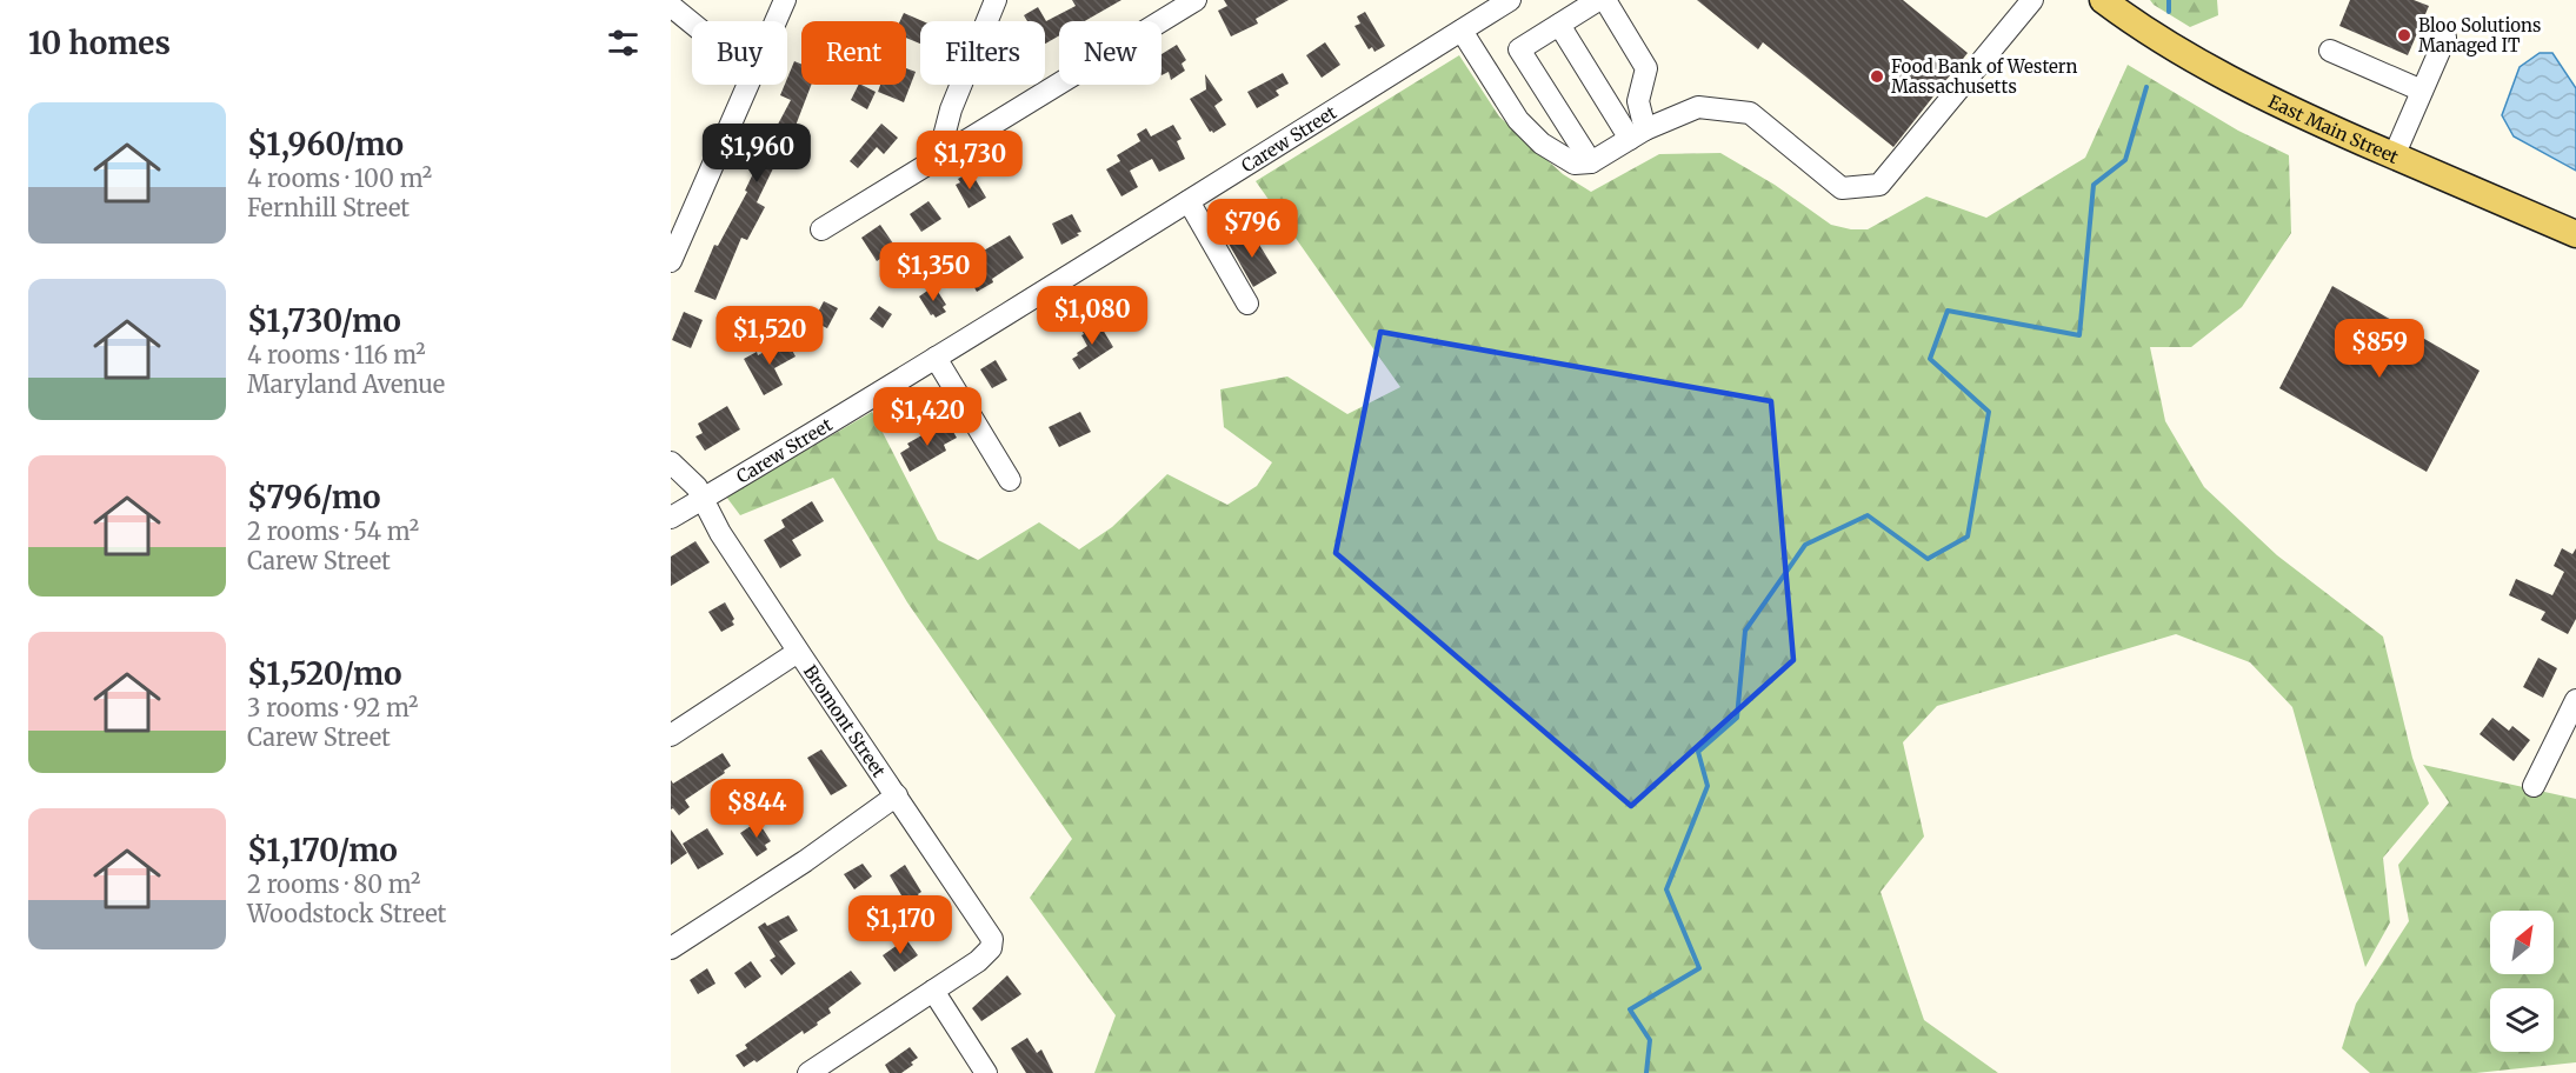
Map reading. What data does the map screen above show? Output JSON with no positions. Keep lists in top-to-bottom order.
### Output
{
  "streets": {
    "main road": ["East Main Street"],
    "street": ["Carew Street", "Bromont Street"]
  },
  "crossings": [
    ["Carew Street", "Bromont Street"]
  ],
  "places": ["Bloo Solutions Managed IT", "Food Bank of Western Massachusetts"],
  "north": "top right",
  "page": {
    "heading": "10 homes",
    "chip": [
      "Buy",
      "Rent",
      "Filters",
      "New"
    ],
    "list": [
      {
        "name": "$1,960/mo",
        "note": "4 rooms · 100 m² · Fernhill Street"
      },
      {
        "name": "$1,730/mo",
        "note": "4 rooms · 116 m² · Maryland Avenue"
      },
      {
        "name": "$796/mo",
        "note": "2 rooms · 54 m² · Carew Street"
      },
      {
        "name": "$1,520/mo",
        "note": "3 rooms · 92 m² · Carew Street"
      },
      {
        "name": "$1,170/mo",
        "note": "2 rooms · 80 m² · Woodstock Street"
      }
    ],
    "price": [
      "$1,960",
      "$1,730",
      "$796",
      "$1,350",
      "$1,080",
      "$1,520",
      "$859",
      "$1,420",
      "$844",
      "$1,170"
    ]
  }
}
